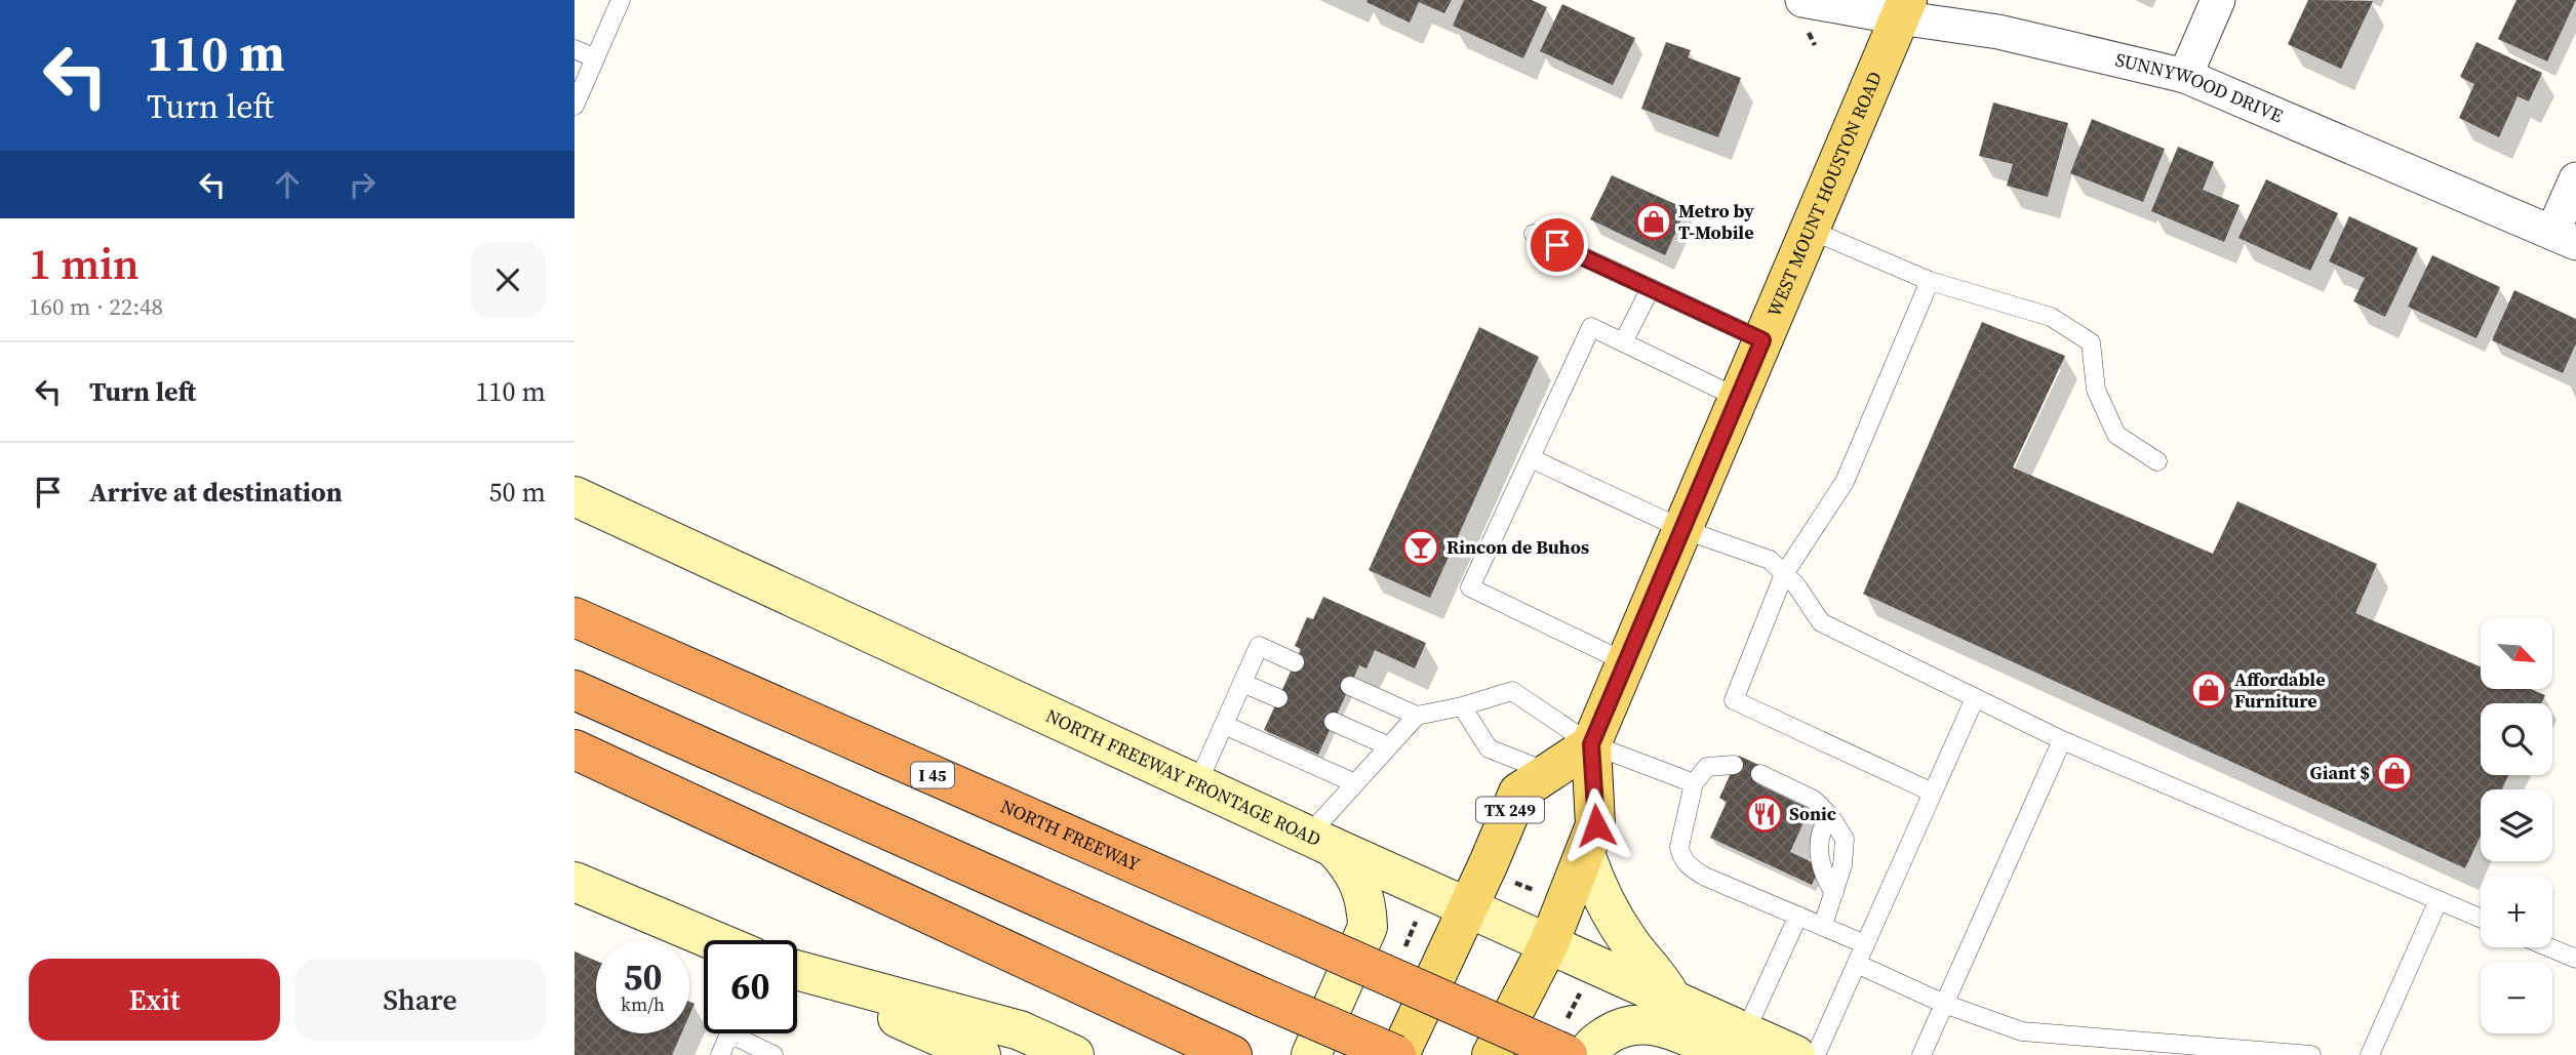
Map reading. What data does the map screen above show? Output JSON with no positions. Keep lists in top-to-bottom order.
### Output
{
  "streets": {
    "highway": ["I 45", "NORTH FREEWAY"],
    "main road": ["WEST MOUNT HOUSTON ROAD", "NORTH FREEWAY FRONTAGE ROAD", "TX 249"],
    "street": ["SUNNYWOOD DRIVE"]
  },
  "crossings": [
    ["SUNNYWOOD DRIVE", "WEST MOUNT HOUSTON ROAD"],
    ["WEST MOUNT HOUSTON ROAD", "NORTH FREEWAY FRONTAGE ROAD"],
    ["WEST MOUNT HOUSTON ROAD", "TX 249"],
    ["NORTH FREEWAY FRONTAGE ROAD", "TX 249"]
  ],
  "places": {
    "shop": ["Metro by T-Mobile", "Affordable Furniture", "Giant $"],
    "bar": ["Rincon de Buhos"],
    "restaurant": ["Sonic"]
  },
  "north": "bottom right",
  "page": {
    "turn": ["110 m", "Turn left"],
    "heading": ["1 min", "160 m · 22:48"],
    "list": [
      {
        "name": "Turn left",
        "value": "110 m"
      },
      {
        "name": "Arrive at destination",
        "value": "50 m"
      }
    ],
    "map_buttons": ["+", "−"],
    "speed": "50 km/h",
    "limit": "60",
    "buttons": ["Exit", "Share"]
  }
}
